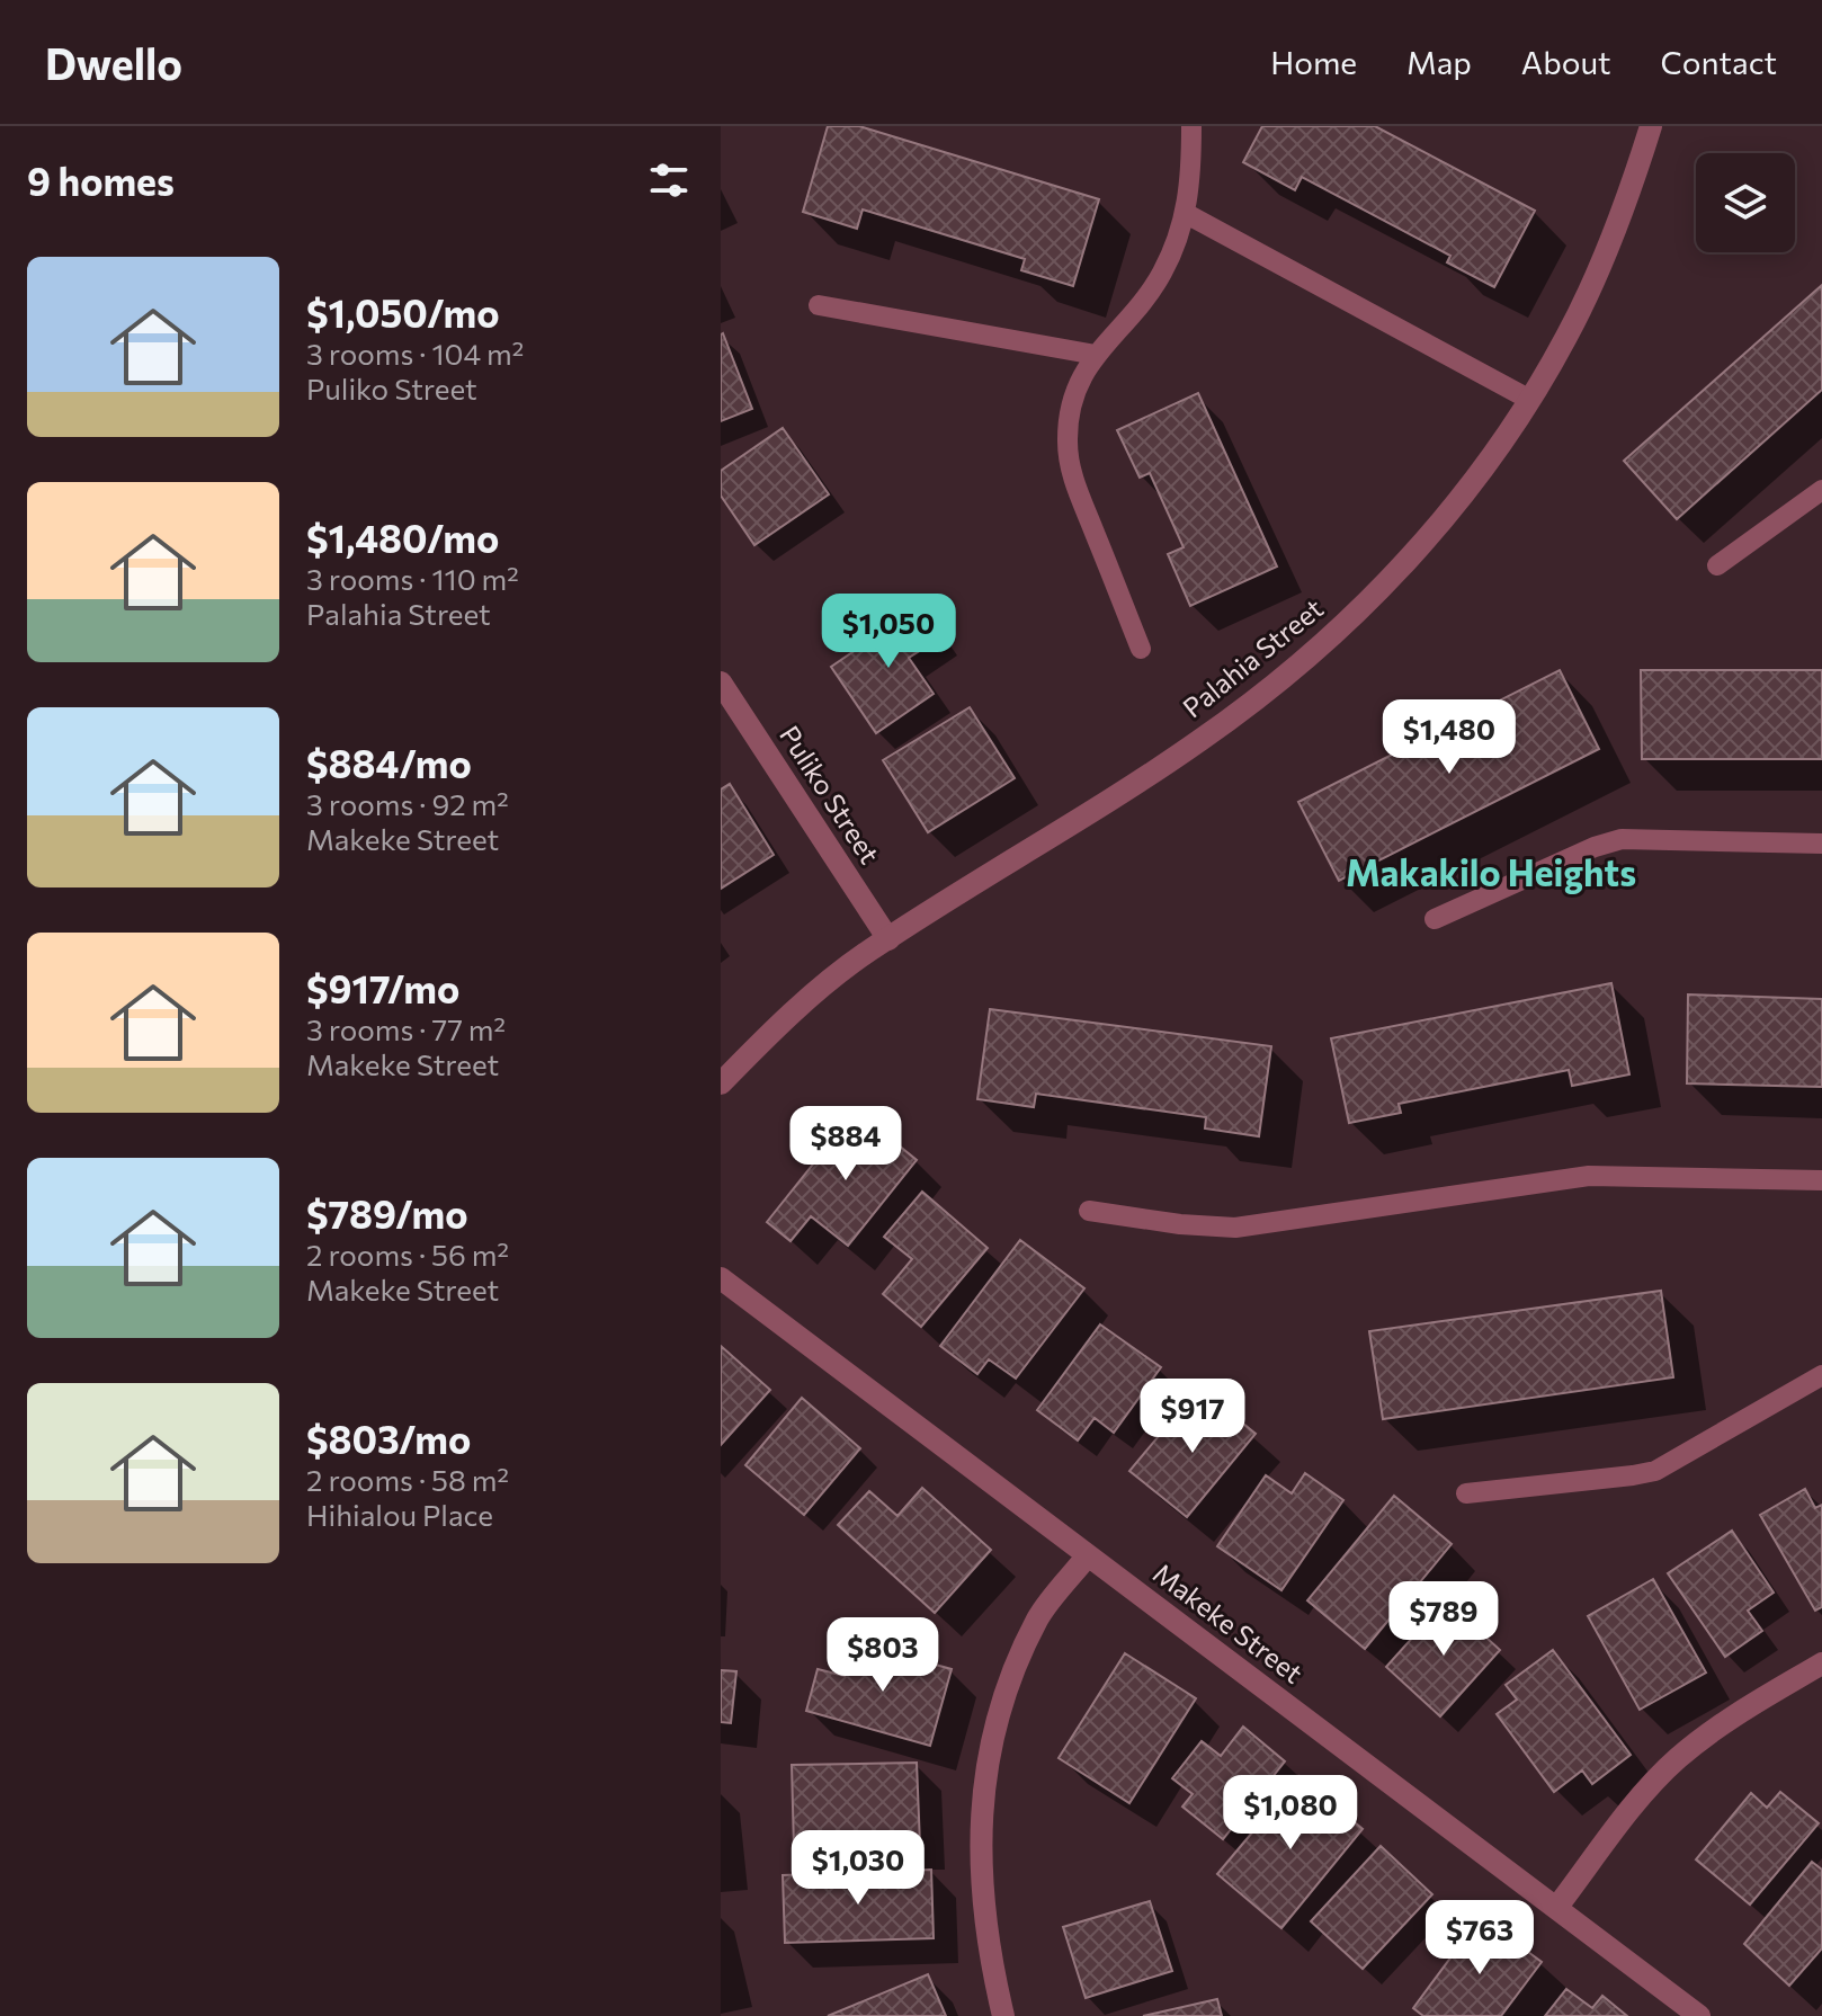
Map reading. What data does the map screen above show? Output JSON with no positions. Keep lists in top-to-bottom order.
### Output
{
  "streets": {
    "street": ["Palahia Street", "Puliko Street", "Makeke Street"]
  },
  "crossings": [
    ["Palahia Street", "Puliko Street"]
  ],
  "districts": ["Makakilo Heights"],
  "page": {
    "header": "Dwello",
    "nav": [
      "Home",
      "Map",
      "About",
      "Contact"
    ],
    "heading": "9 homes",
    "list": [
      {
        "name": "$1,050/mo",
        "note": "3 rooms · 104 m² · Puliko Street"
      },
      {
        "name": "$1,480/mo",
        "note": "3 rooms · 110 m² · Palahia Street"
      },
      {
        "name": "$884/mo",
        "note": "3 rooms · 92 m² · Makeke Street"
      },
      {
        "name": "$917/mo",
        "note": "3 rooms · 77 m² · Makeke Street"
      },
      {
        "name": "$789/mo",
        "note": "2 rooms · 56 m² · Makeke Street"
      },
      {
        "name": "$803/mo",
        "note": "2 rooms · 58 m² · Hihialou Place"
      }
    ],
    "price": [
      "$1,050",
      "$1,480",
      "$884",
      "$917",
      "$789",
      "$803",
      "$1,080",
      "$1,030",
      "$763"
    ]
  }
}
